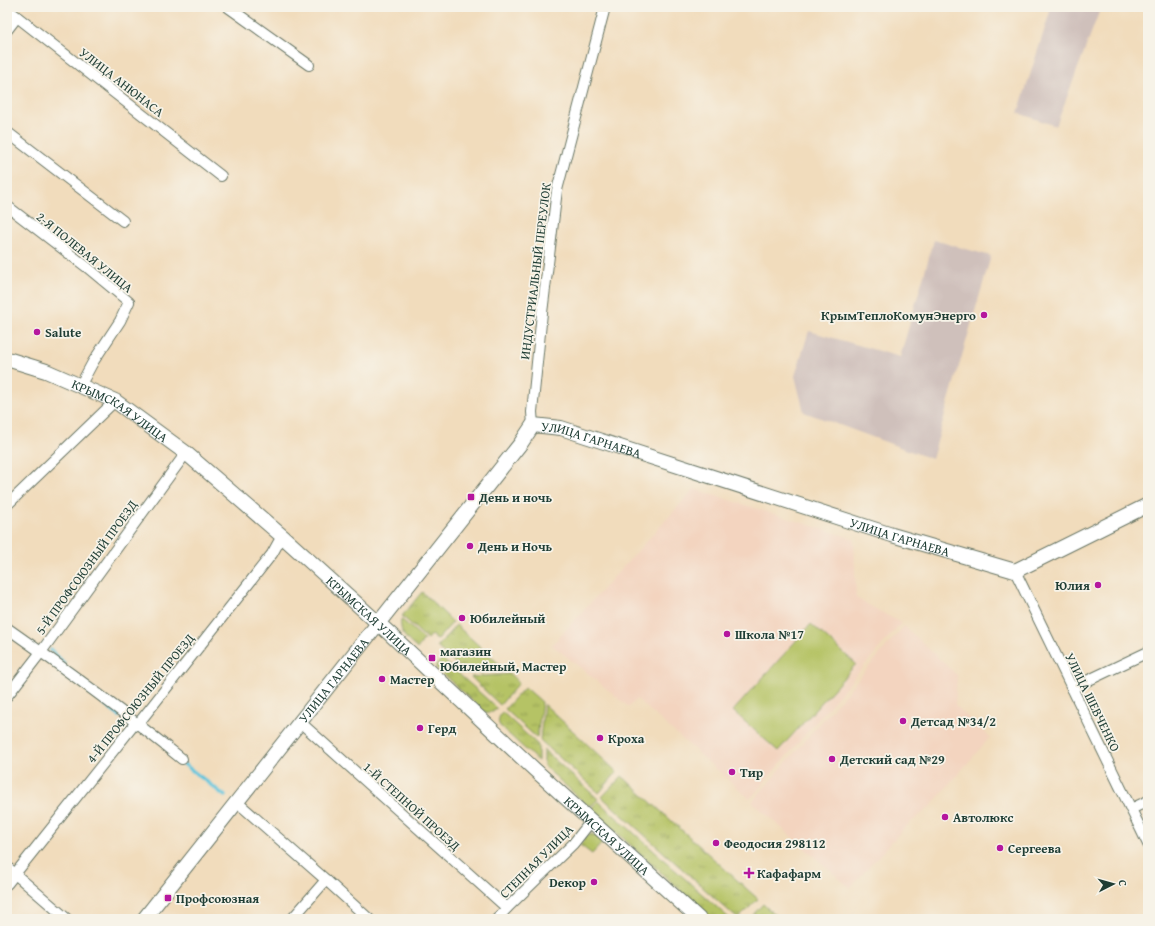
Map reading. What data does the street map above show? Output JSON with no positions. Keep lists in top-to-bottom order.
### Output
{
  "streets": {
    "street": [
      "УЛИЦА АНЮНАСА",
      "2-Я ПОЛЕВАЯ УЛИЦА",
      "ИНДУСТРИАЛЬНЫЙ ПЕРЕУЛОК",
      "КРЫМСКАЯ УЛИЦА",
      "УЛИЦА ГАРНАЕВА",
      "5-Й ПРОФСОЮЗНЫЙ ПРОЕЗД",
      "4-Й ПРОФСОЮЗНЫЙ ПРОЕЗД",
      "УЛИЦА ШЕВЧЕНКО",
      "1-Й СТЕПНОЙ ПРОЕЗД",
      "СТЕПНАЯ УЛИЦА"
    ]
  },
  "crossings": [
    ["2-Я ПОЛЕВАЯ УЛИЦА", "КРЫМСКАЯ УЛИЦА"],
    ["ИНДУСТРИАЛЬНЫЙ ПЕРЕУЛОК", "УЛИЦА ГАРНАЕВА"],
    ["КРЫМСКАЯ УЛИЦА", "УЛИЦА ГАРНАЕВА"],
    ["КРЫМСКАЯ УЛИЦА", "5-Й ПРОФСОЮЗНЫЙ ПРОЕЗД"],
    ["КРЫМСКАЯ УЛИЦА", "4-Й ПРОФСОЮЗНЫЙ ПРОЕЗД"],
    ["КРЫМСКАЯ УЛИЦА", "СТЕПНАЯ УЛИЦА"],
    ["УЛИЦА ГАРНАЕВА", "УЛИЦА ШЕВЧЕНКО"],
    ["УЛИЦА ГАРНАЕВА", "1-Й СТЕПНОЙ ПРОЕЗД"],
    ["1-Й СТЕПНОЙ ПРОЕЗД", "СТЕПНАЯ УЛИЦА"]
  ],
  "places": {
    "other": [
      "КрымТеплоКомунЭнерго",
      "Salute",
      "День и Ночь",
      "Юлия",
      "Юбилейный",
      "Школа №17",
      "Мастер",
      "Детсад №34/2",
      "Герд",
      "Кроха",
      "Детский сад №29",
      "Тир",
      "Автолюкс",
      "Феодосия 298112",
      "Сергеева",
      "Dекор"
    ],
    "transit": ["День и ночь", "магазин Юбилейный, Мастер", "Профсоюзная"],
    "health": ["Кафафарм"]
  },
  "north": "right"
}
